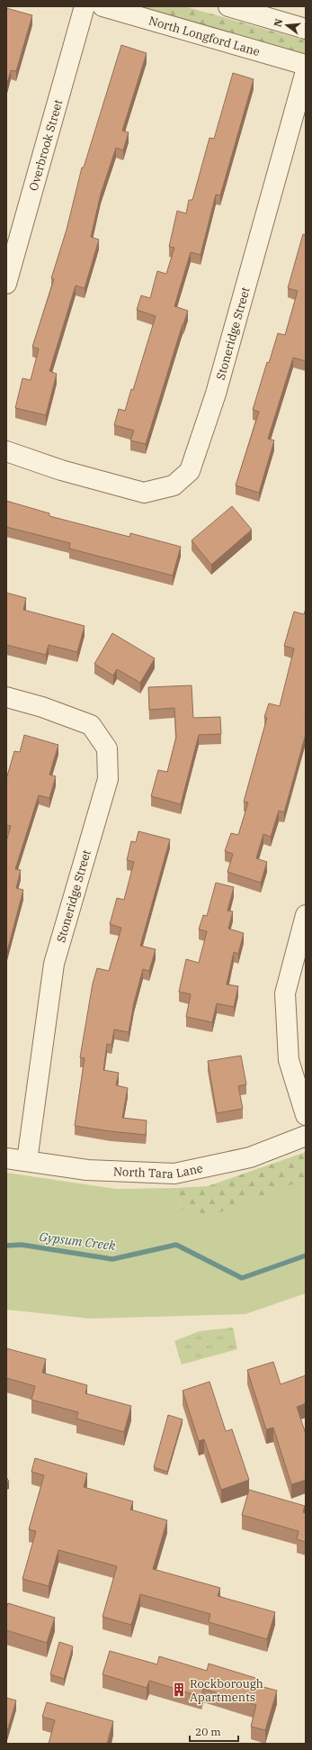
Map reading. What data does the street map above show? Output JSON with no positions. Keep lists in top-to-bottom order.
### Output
{
  "streets": {
    "street": [
      "North Longford Lane",
      "Overbrook Street",
      "Stoneridge Street",
      "North Tara Lane"
    ]
  },
  "crossings": [
    ["Stoneridge Street", "North Tara Lane"]
  ],
  "water": ["Gypsum Creek"],
  "places": {
    "building": ["Rockborough Apartments"]
  },
  "scale_bar": "20 m",
  "north": "left"
}
